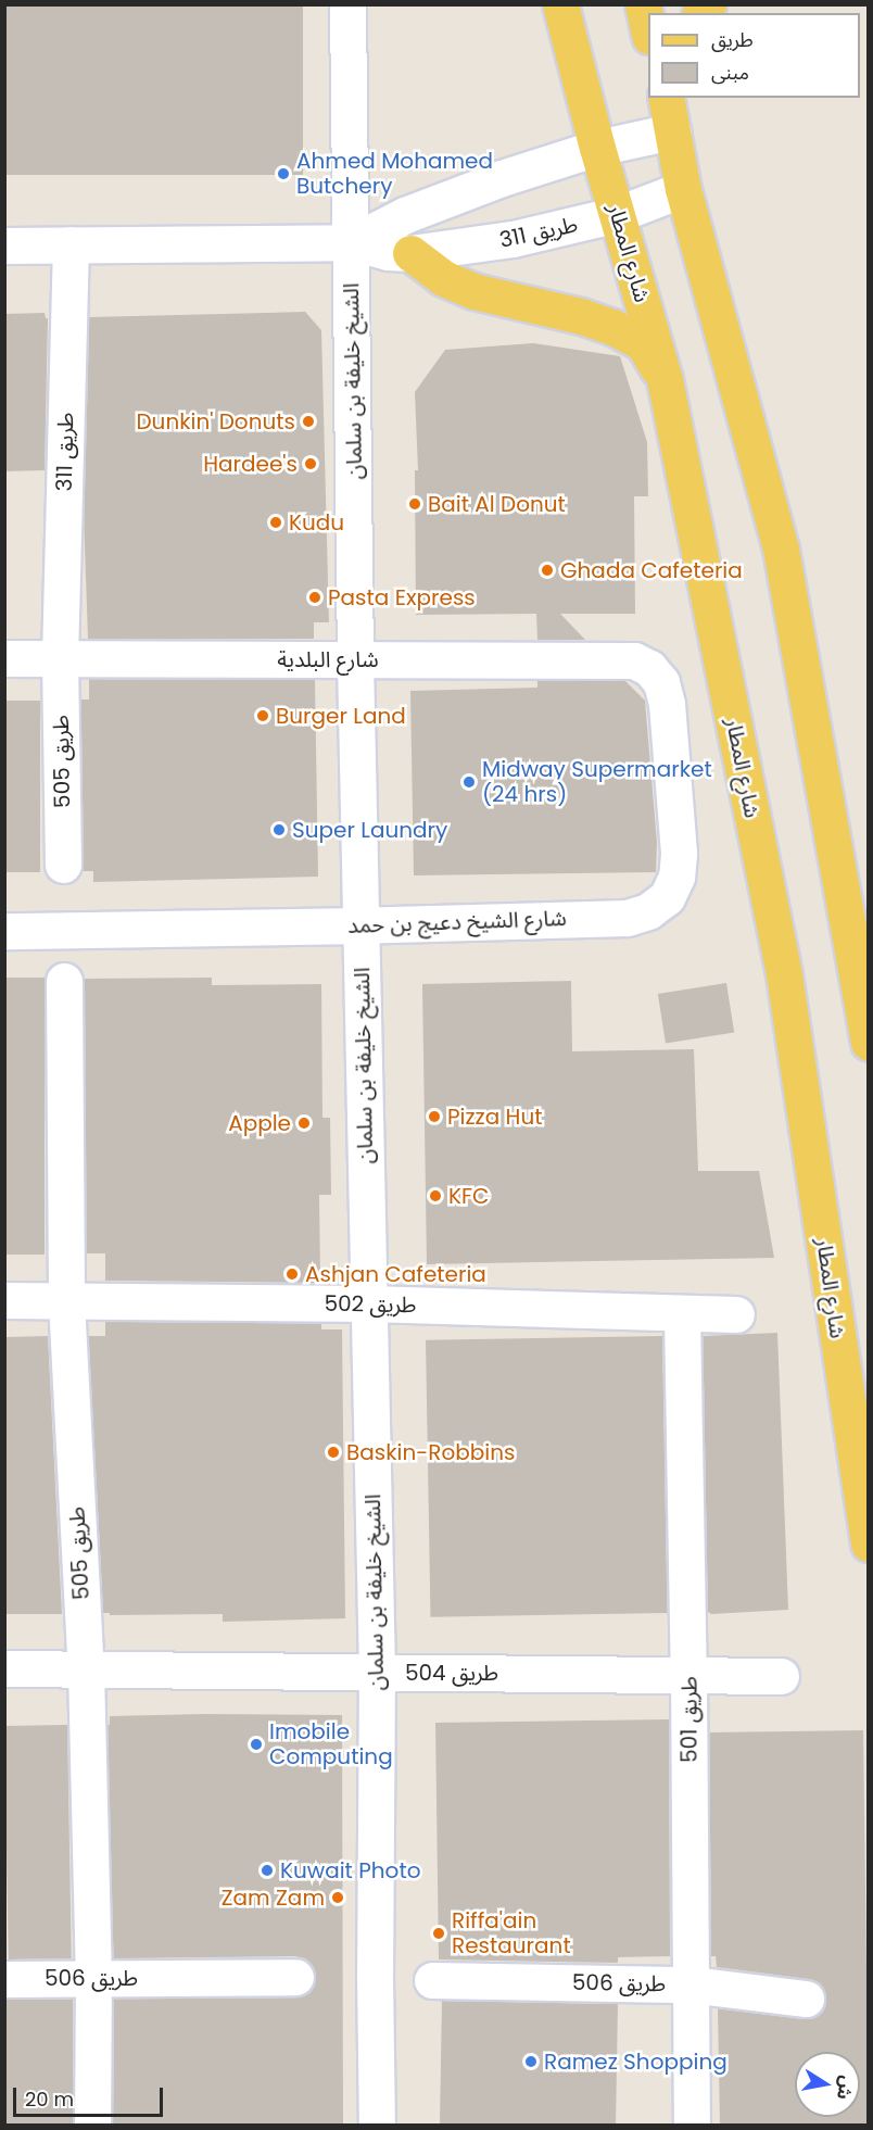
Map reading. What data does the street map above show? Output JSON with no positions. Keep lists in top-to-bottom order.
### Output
{
  "streets": {
    "main road": ["شارع المطار"],
    "street": [
      "طريق 311",
      "الشيخ خليفة بن سلمان",
      "شارع البلدية",
      "طريق 505",
      "شارع الشيخ دعيج بن حمد",
      "طريق 502",
      "طريق 504",
      "طريق 501",
      "طريق 506"
    ]
  },
  "crossings": [
    ["طريق 311", "شارع المطار"],
    ["طريق 311", "الشيخ خليفة بن سلمان"],
    ["طريق 311", "شارع البلدية"],
    ["طريق 311", "طريق 505"],
    ["الشيخ خليفة بن سلمان", "شارع البلدية"],
    ["الشيخ خليفة بن سلمان", "شارع الشيخ دعيج بن حمد"],
    ["الشيخ خليفة بن سلمان", "طريق 502"],
    ["الشيخ خليفة بن سلمان", "طريق 504"],
    ["شارع البلدية", "طريق 505"],
    ["شارع البلدية", "شارع الشيخ دعيج بن حمد"],
    ["طريق 505", "طريق 502"],
    ["طريق 505", "طريق 504"],
    ["طريق 505", "طريق 506"],
    ["طريق 502", "طريق 501"],
    ["طريق 504", "طريق 501"],
    ["طريق 501", "طريق 506"]
  ],
  "places": [
    "Ahmed Mohamed Butchery",
    "Dunkin' Donuts",
    "Hardee's",
    "Bait Al Donut",
    "Kudu",
    "Ghada Cafeteria",
    "Pasta Express",
    "Burger Land",
    "Midway Supermarket (24 hrs)",
    "Super Laundry",
    "Pizza Hut",
    "Apple",
    "KFC",
    "Ashjan Cafeteria",
    "Baskin-Robbins",
    "Imobile Computing",
    "Kuwait Photo",
    "Zam Zam",
    "Riffa'ain Restaurant",
    "Ramez Shopping"
  ],
  "legend": ["طريق", "مبنى"],
  "scale_bar": "20 m",
  "north": "right"
}
